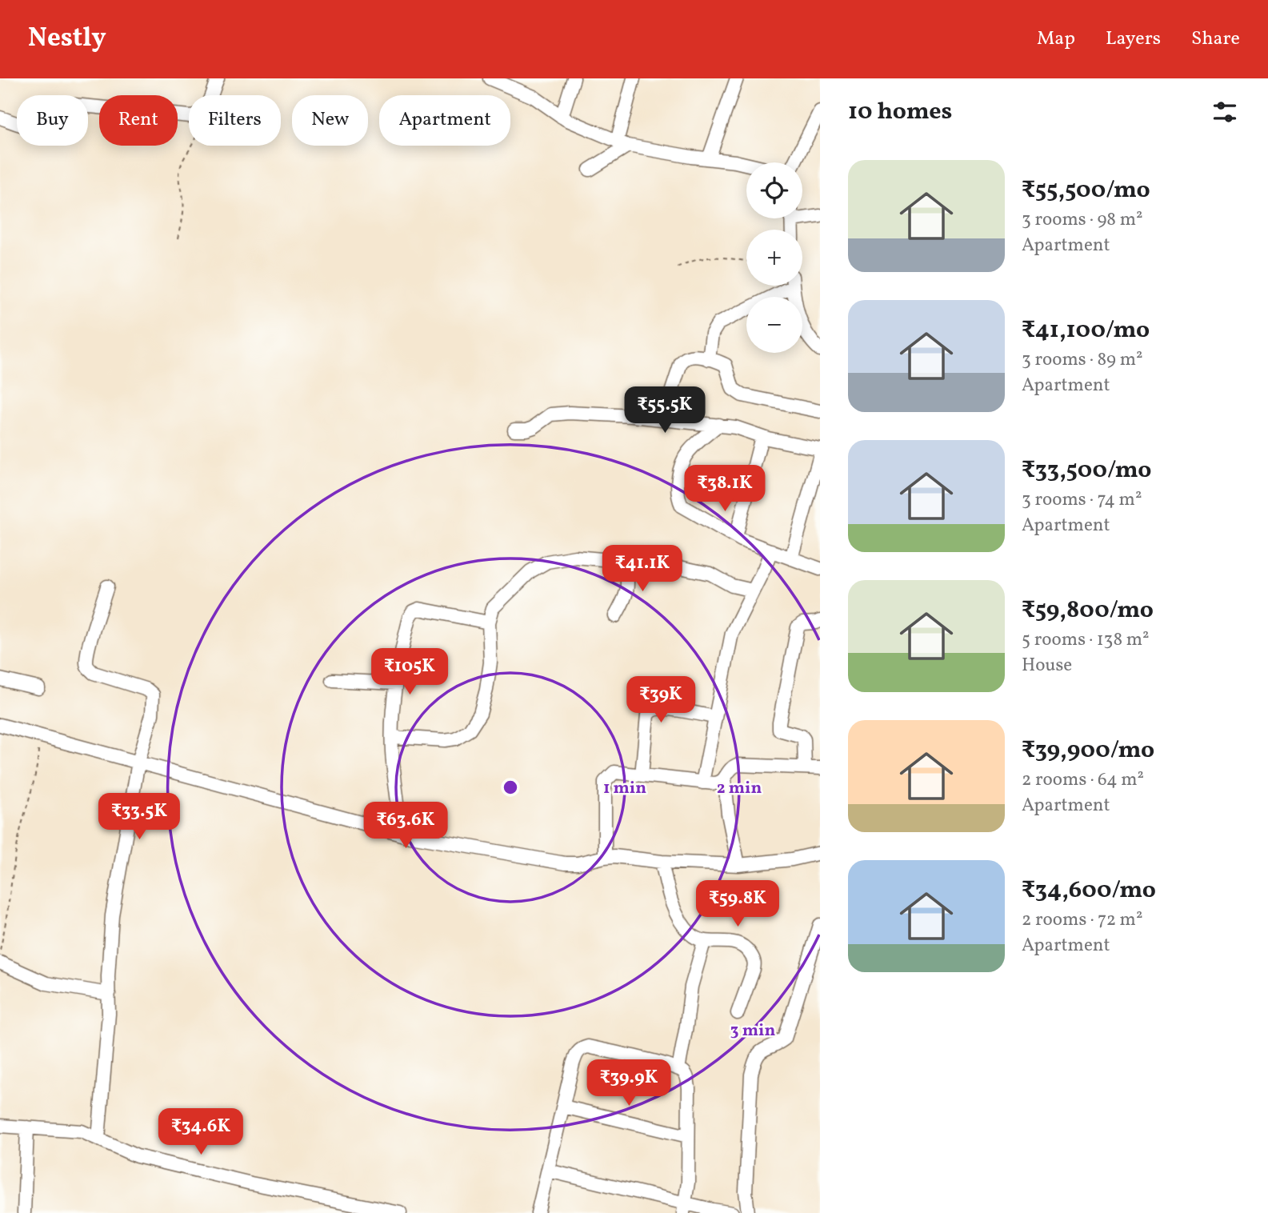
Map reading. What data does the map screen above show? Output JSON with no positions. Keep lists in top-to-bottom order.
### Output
{
  "page": {
    "header": "Nestly",
    "nav": ["Map", "Layers", "Share"],
    "heading": "10 homes",
    "chip": [
      "Buy",
      "Rent",
      "Filters",
      "New",
      "Apartment"
    ],
    "list": [
      {
        "name": "₹55,500/mo",
        "note": "3 rooms · 98 m² · Apartment"
      },
      {
        "name": "₹41,100/mo",
        "note": "3 rooms · 89 m² · Apartment"
      },
      {
        "name": "₹33,500/mo",
        "note": "3 rooms · 74 m² · Apartment"
      },
      {
        "name": "₹59,800/mo",
        "note": "5 rooms · 138 m² · House"
      },
      {
        "name": "₹39,900/mo",
        "note": "2 rooms · 64 m² · Apartment"
      },
      {
        "name": "₹34,600/mo",
        "note": "2 rooms · 72 m² · Apartment"
      }
    ],
    "map_buttons": ["+", "−"],
    "price": [
      "₹55.5K",
      "₹38.1K",
      "₹41.1K",
      "₹105K",
      "₹39K",
      "₹33.5K",
      "₹63.6K",
      "₹59.8K",
      "₹39.9K",
      "₹34.6K"
    ]
  },
  "rings": ["1 min", "2 min", "3 min"]
}
